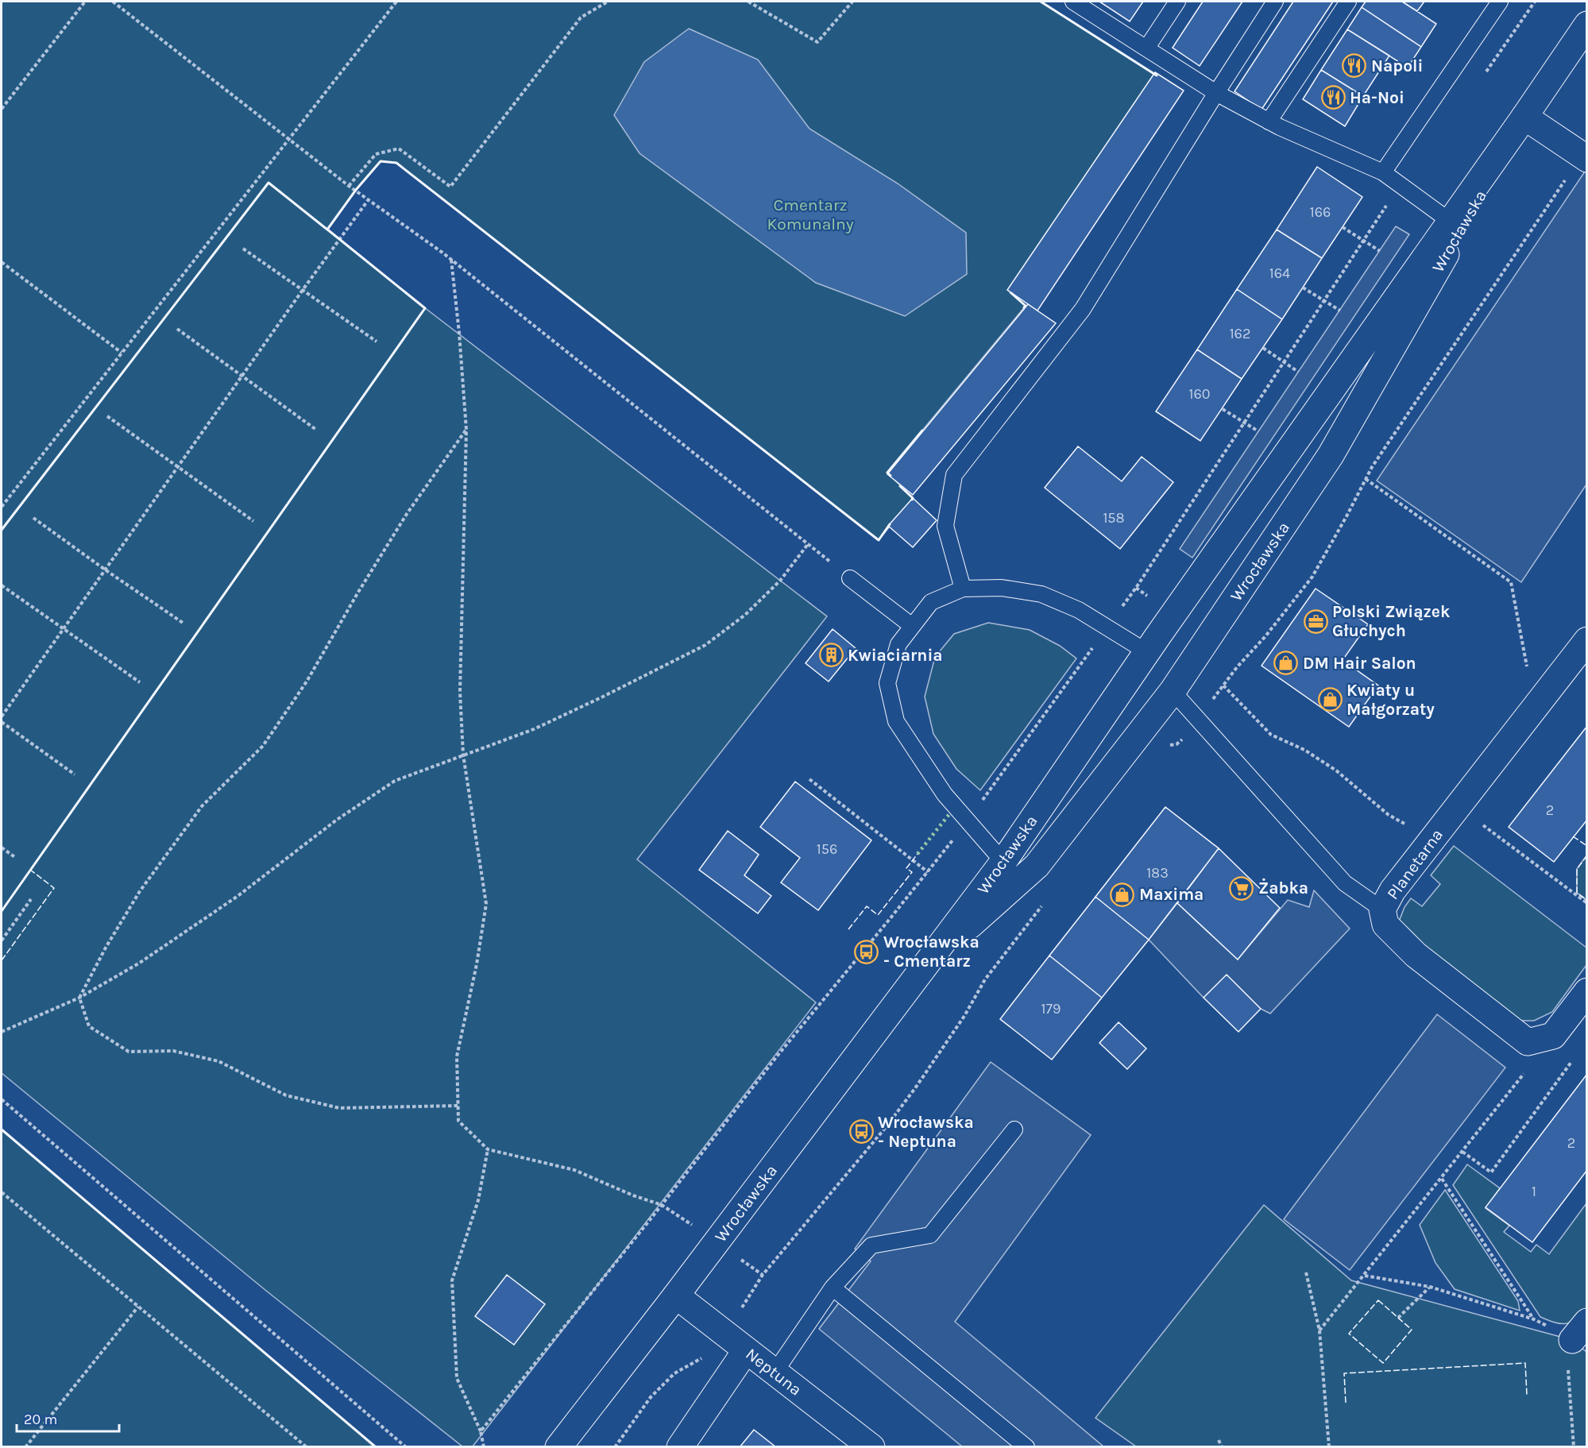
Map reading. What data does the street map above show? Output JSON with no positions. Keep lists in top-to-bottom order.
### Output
{
  "streets": {
    "main road": ["Wrocławska", "Planetarna", "Neptuna"]
  },
  "crossings": [
    ["Wrocławska", "Neptuna"]
  ],
  "parks": ["Cmentarz Komunalny"],
  "places": {
    "restaurant": ["Napoli", "Ha-Noi"],
    "office": ["Polski Związek Głuchych"],
    "building": ["Kwiaciarnia"],
    "shop": ["DM Hair Salon", "Kwiaty u Małgorzaty", "Maxima"],
    "supermarket": ["Żabka"],
    "bus stop": ["Wrocławska - Cmentarz", "Wrocławska - Neptuna"]
  },
  "house_numbers": [
    "166",
    "164",
    "162",
    "160",
    "158",
    "2",
    "156",
    "183",
    "179",
    "2",
    "1"
  ],
  "scale_bar": "20 m"
}
